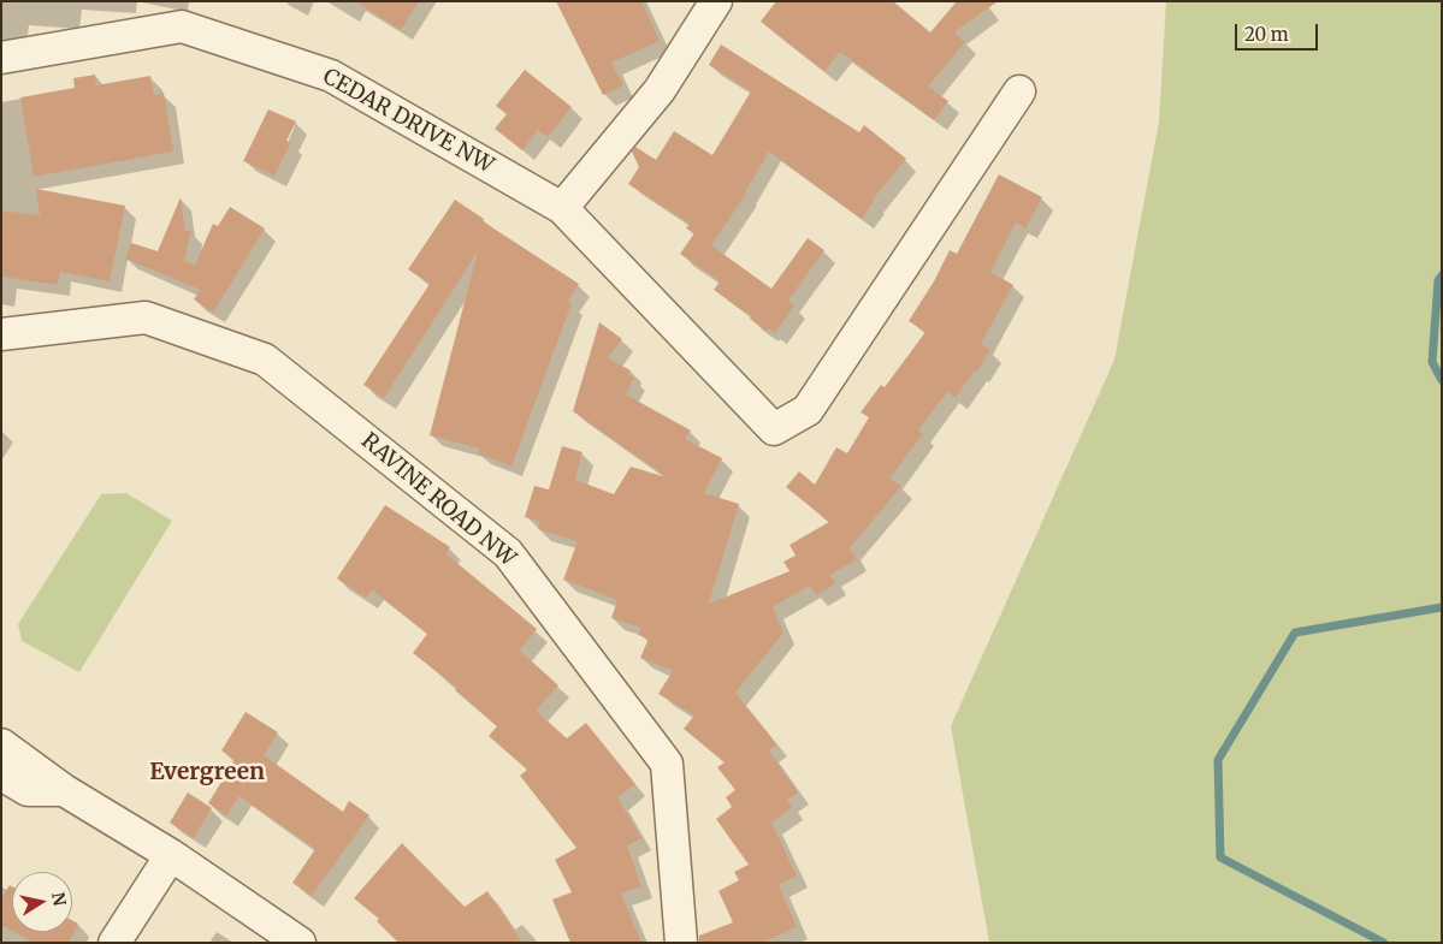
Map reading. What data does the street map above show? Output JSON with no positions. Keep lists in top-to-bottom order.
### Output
{
  "streets": {
    "street": ["CEDAR DRIVE NW", "RAVINE ROAD NW"]
  },
  "districts": ["Evergreen"],
  "scale_bar": "20 m",
  "north": "right"
}
